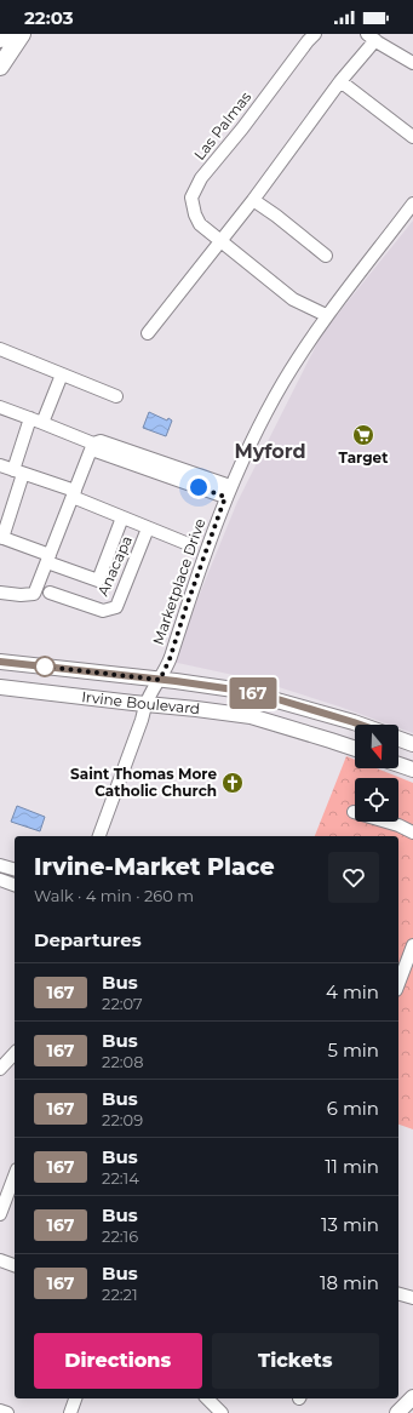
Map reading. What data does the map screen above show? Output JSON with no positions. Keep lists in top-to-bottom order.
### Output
{
  "streets": {
    "main road": ["Irvine Boulevard"],
    "street": ["Las Palmas", "Anacapa", "Marketplace Drive"]
  },
  "crossings": [
    ["Las Palmas", "Marketplace Drive"],
    ["Marketplace Drive", "Irvine Boulevard"]
  ],
  "districts": ["Myford"],
  "places": {
    "supermarket": ["Target"],
    "church": ["Saint Thomas More Catholic Church"]
  },
  "lines": ["bus line 167"],
  "north": "bottom",
  "page": {
    "status": "22:03",
    "on_map": "167",
    "heading": [
      ["Irvine-Market Place", "Walk · 4 min · 260 m"],
      "Departures"
    ],
    "list": [
      {
        "mark": "167",
        "name": "Bus",
        "note": "22:07",
        "value": "4 min"
      },
      {
        "mark": "167",
        "name": "Bus",
        "note": "22:08",
        "value": "5 min"
      },
      {
        "mark": "167",
        "name": "Bus",
        "note": "22:09",
        "value": "6 min"
      },
      {
        "mark": "167",
        "name": "Bus",
        "note": "22:14",
        "value": "11 min"
      },
      {
        "mark": "167",
        "name": "Bus",
        "note": "22:16",
        "value": "13 min"
      },
      {
        "mark": "167",
        "name": "Bus",
        "note": "22:21",
        "value": "18 min"
      }
    ],
    "buttons": ["Directions", "Tickets"]
  }
}
